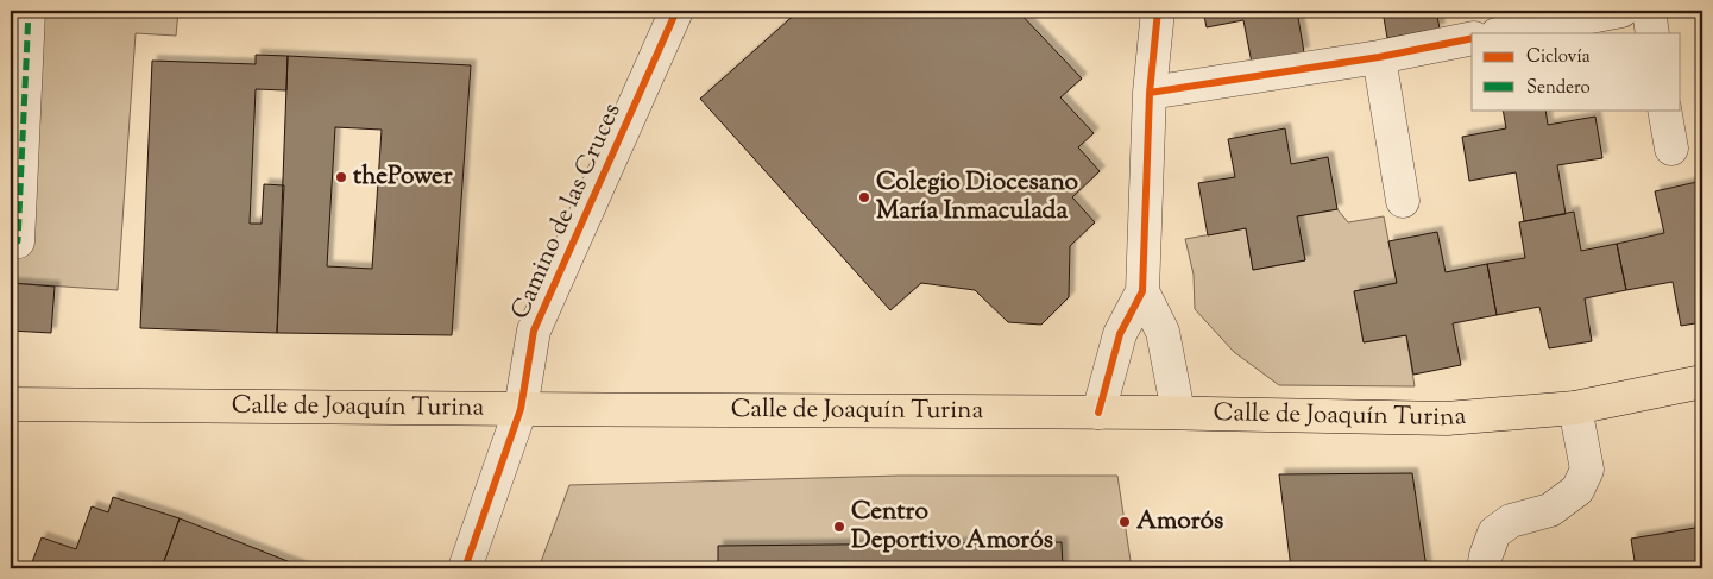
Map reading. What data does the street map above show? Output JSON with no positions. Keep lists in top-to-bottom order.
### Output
{
  "streets": {
    "main road": ["Calle de Joaquín Turina"],
    "street": ["Camino de las Cruces"]
  },
  "crossings": [
    ["Camino de las Cruces", "Calle de Joaquín Turina"]
  ],
  "places": [
    "thePower",
    "Colegio Diocesano María Inmaculada",
    "Amorós",
    "Centro Deportivo Amorós"
  ],
  "legend": ["Ciclovía", "Sendero"]
}
